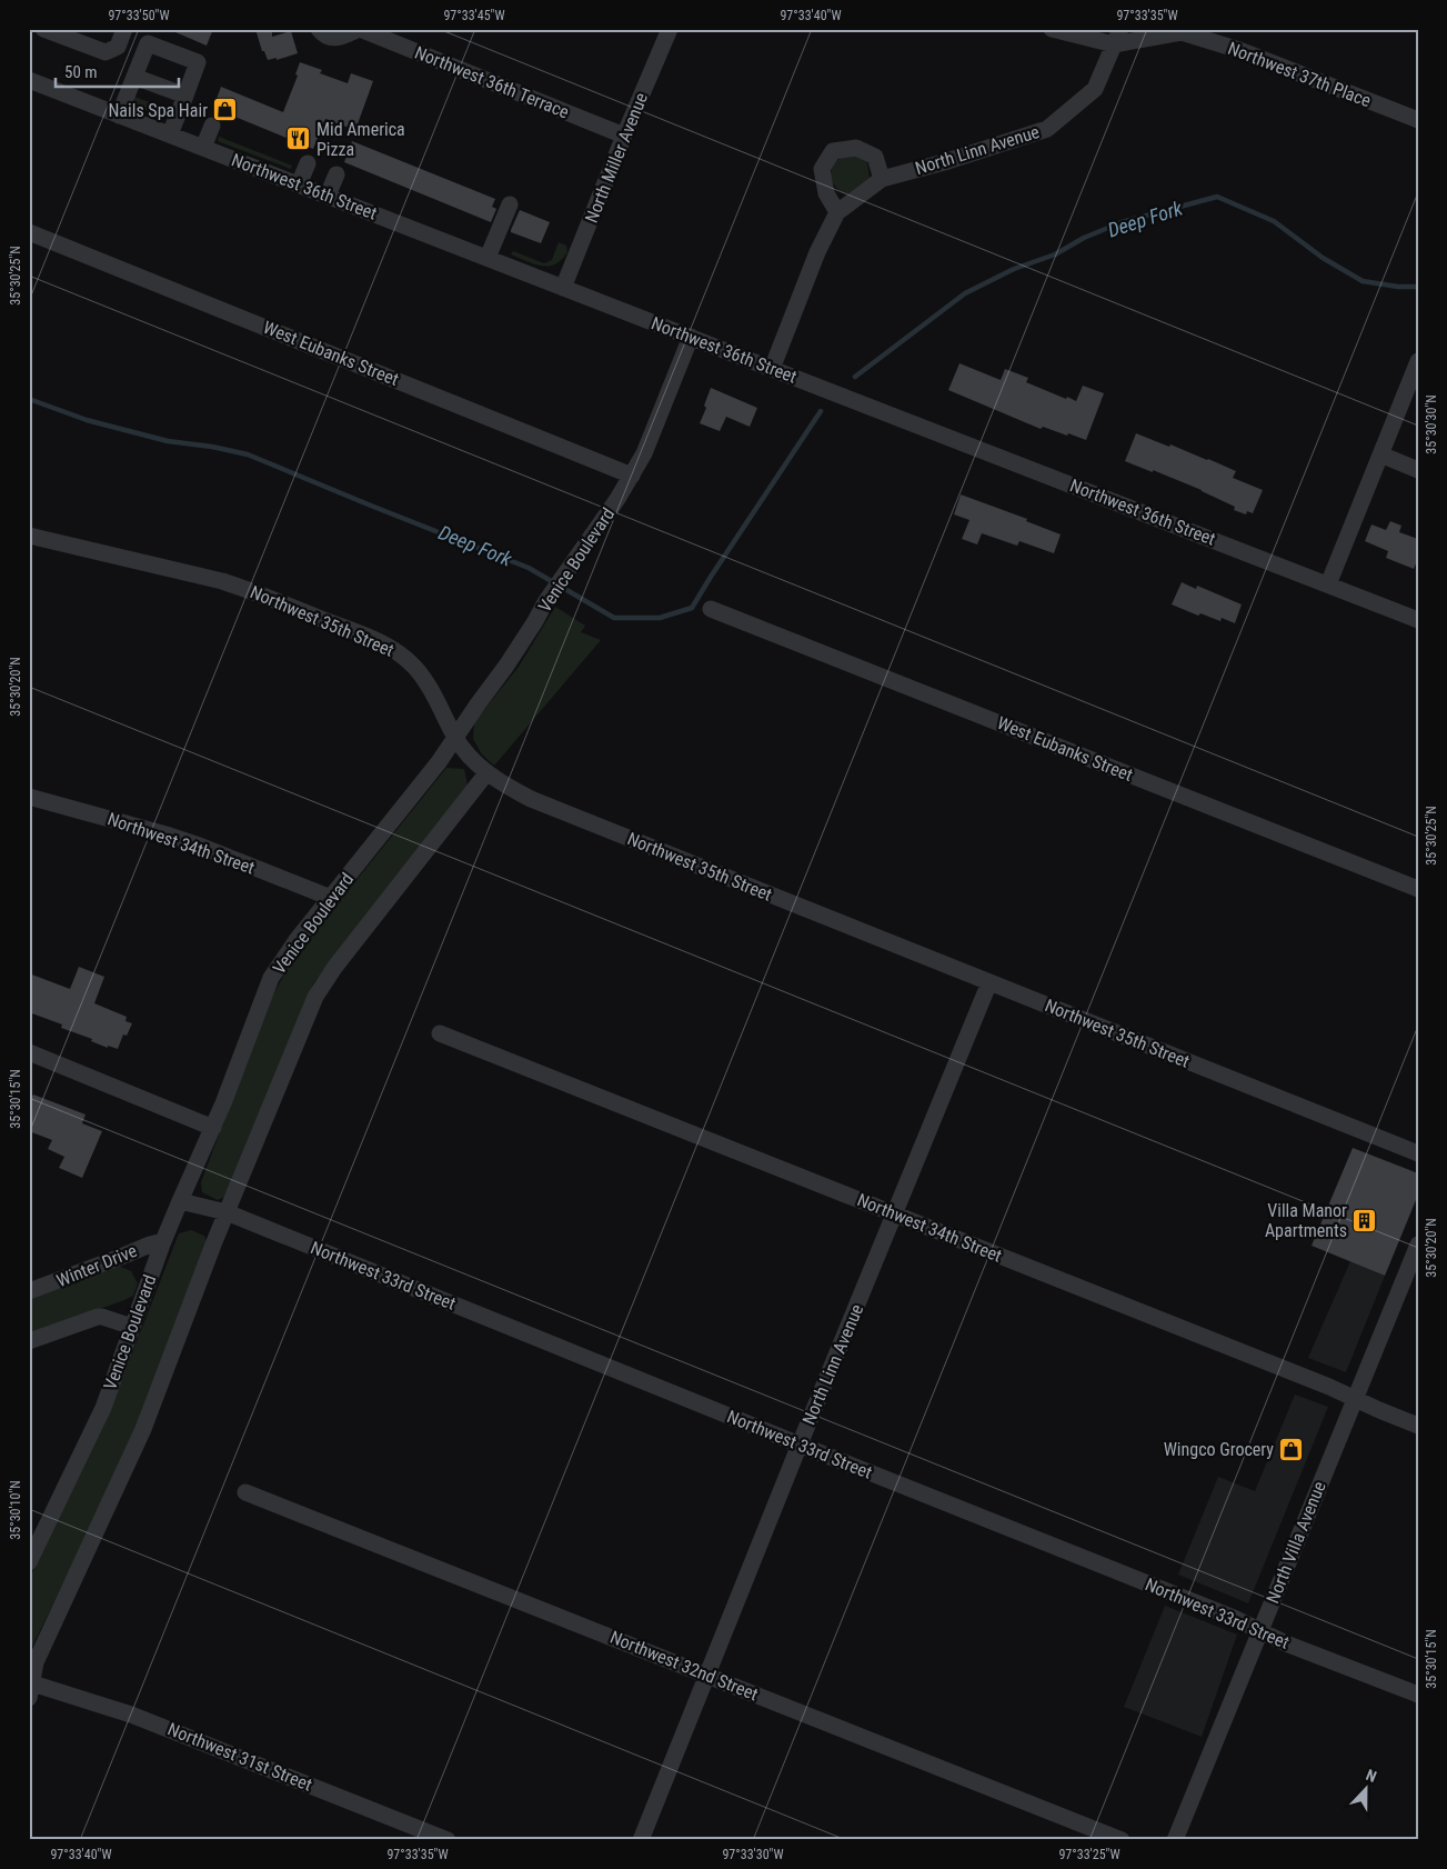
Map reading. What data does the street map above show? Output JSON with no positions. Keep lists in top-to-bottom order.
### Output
{
  "streets": {
    "street": [
      "Northwest 37th Place",
      "Northwest 36th Terrace",
      "North Linn Avenue",
      "North Miller Avenue",
      "Northwest 36th Street",
      "West Eubanks Street",
      "Venice Boulevard",
      "Northwest 35th Street",
      "Northwest 34th Street",
      "Winter Drive",
      "Northwest 33rd Street",
      "North Villa Avenue",
      "Northwest 32nd Street",
      "Northwest 31st Street"
    ]
  },
  "crossings": [
    ["Northwest 37th Place", "North Linn Avenue"],
    ["Northwest 36th Terrace", "North Miller Avenue"],
    ["North Linn Avenue", "Northwest 36th Street"],
    ["North Linn Avenue", "Northwest 35th Street"],
    ["North Linn Avenue", "Northwest 34th Street"],
    ["North Linn Avenue", "Northwest 33rd Street"],
    ["North Linn Avenue", "Northwest 32nd Street"],
    ["North Miller Avenue", "Northwest 36th Street"],
    ["Northwest 36th Street", "Venice Boulevard"],
    ["West Eubanks Street", "Venice Boulevard"],
    ["Venice Boulevard", "Northwest 35th Street"],
    ["Venice Boulevard", "Northwest 34th Street"],
    ["Venice Boulevard", "Winter Drive"],
    ["Venice Boulevard", "Northwest 33rd Street"],
    ["Northwest 34th Street", "North Villa Avenue"],
    ["Northwest 33rd Street", "North Villa Avenue"]
  ],
  "water": ["Deep Fork"],
  "places": {
    "shop": ["Nails Spa Hair", "Wingco Grocery"],
    "restaurant": ["Mid America Pizza"],
    "building": ["Villa Manor Apartments"]
  },
  "scale_bar": "50 m",
  "north": "top",
  "coordinates": [
    "97°33'50\"W",
    "97°33'45\"W",
    "97°33'40\"W",
    "97°33'35\"W",
    "35°30'25\"N",
    "35°30'30\"N",
    "35°30'20\"N",
    "35°30'15\"N",
    "35°30'10\"N",
    "97°33'30\"W",
    "97°33'25\"W"
  ]
}
